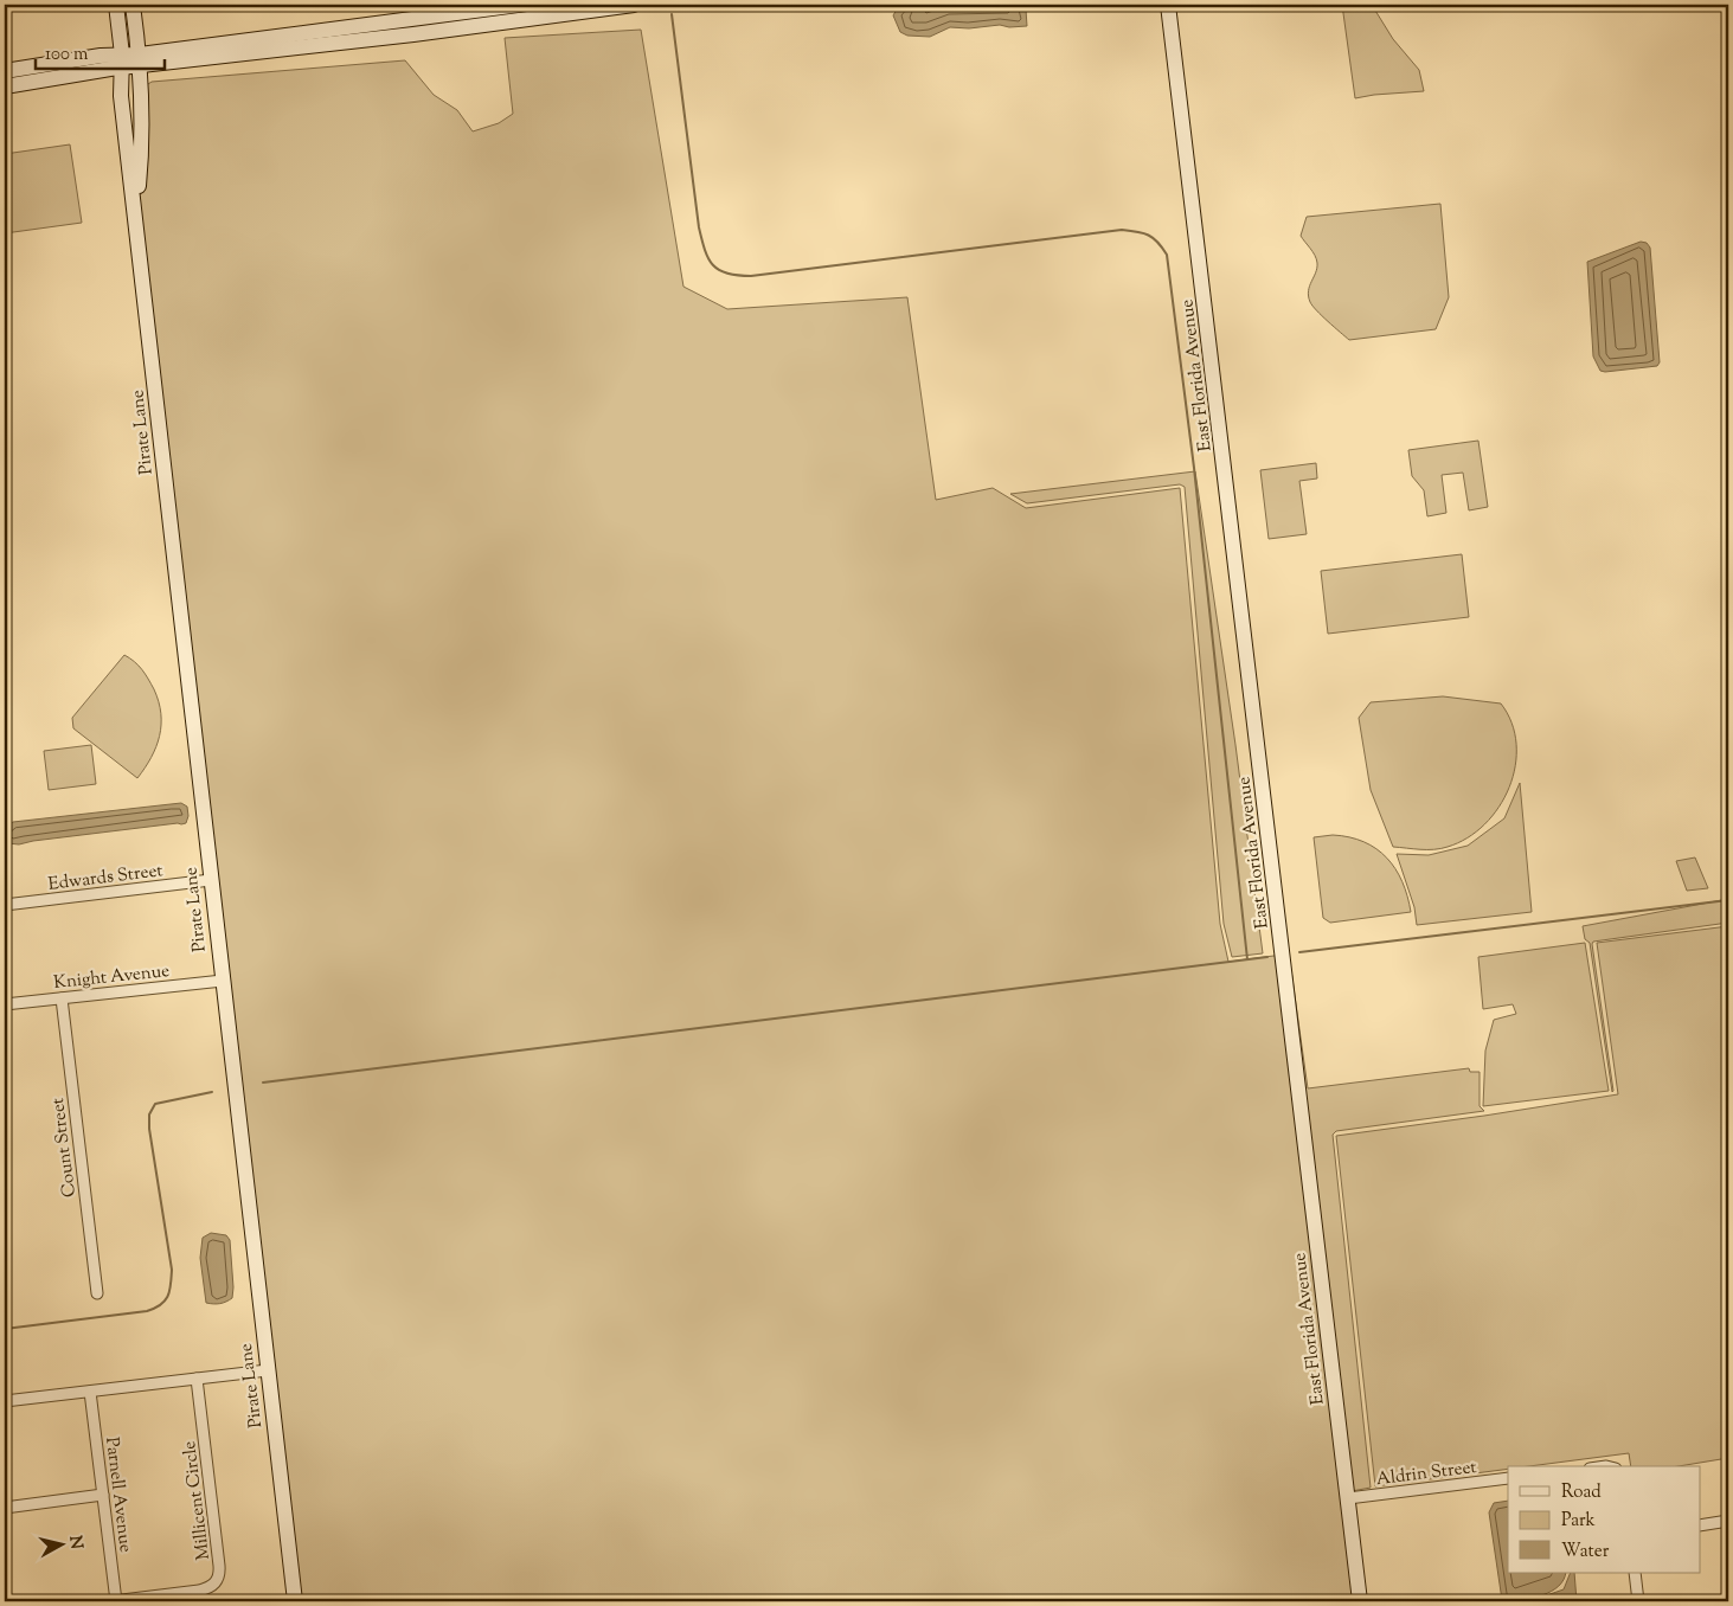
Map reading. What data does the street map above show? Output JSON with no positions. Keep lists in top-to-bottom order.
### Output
{
  "streets": {
    "street": [
      "East Florida Avenue",
      "Pirate Lane",
      "Edwards Street",
      "Knight Avenue",
      "Count Street",
      "Aldrin Street",
      "Parnell Avenue",
      "Millicent Circle"
    ]
  },
  "crossings": [
    ["East Florida Avenue", "Aldrin Street"],
    ["Pirate Lane", "Edwards Street"],
    ["Pirate Lane", "Knight Avenue"],
    ["Knight Avenue", "Count Street"],
    ["Parnell Avenue", "Millicent Circle"]
  ],
  "legend": ["Road", "Park", "Water"],
  "scale_bar": "100 m",
  "north": "right"
}
